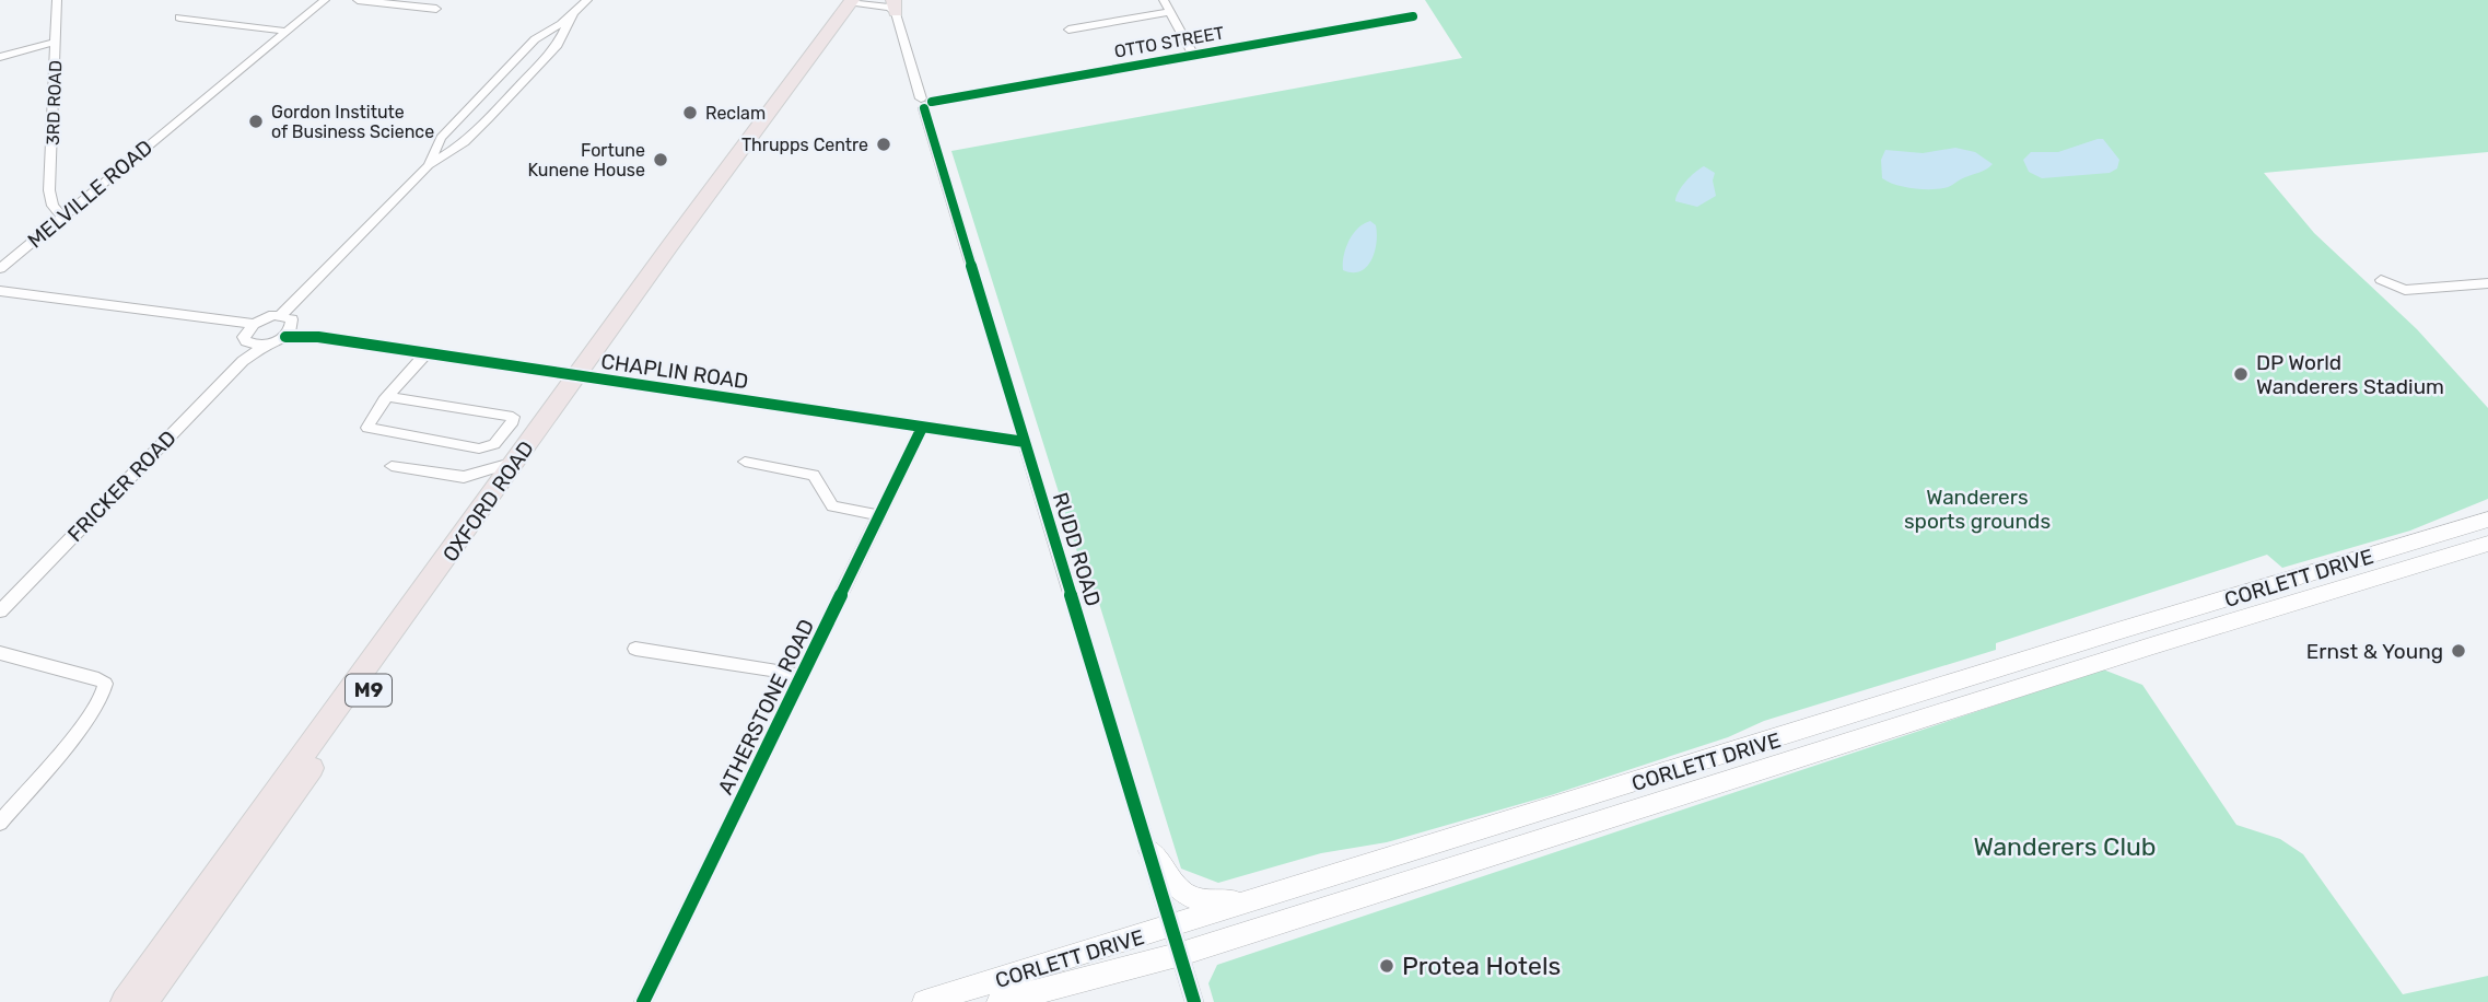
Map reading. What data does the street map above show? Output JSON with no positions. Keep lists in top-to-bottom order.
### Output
{
  "streets": {
    "main road": ["OXFORD ROAD", "CORLETT DRIVE", "M9"],
    "street": [
      "OTTO STREET",
      "3RD ROAD",
      "MELVILLE ROAD",
      "CHAPLIN ROAD",
      "FRICKER ROAD",
      "RUDD ROAD",
      "ATHERSTONE ROAD"
    ]
  },
  "crossings": [
    ["OTTO STREET", "RUDD ROAD"],
    ["3RD ROAD", "MELVILLE ROAD"],
    ["CHAPLIN ROAD", "FRICKER ROAD"],
    ["CHAPLIN ROAD", "OXFORD ROAD"],
    ["CHAPLIN ROAD", "RUDD ROAD"],
    ["CHAPLIN ROAD", "ATHERSTONE ROAD"],
    ["OXFORD ROAD", "RUDD ROAD"],
    ["RUDD ROAD", "CORLETT DRIVE"]
  ],
  "parks": ["Wanderers sports grounds", "Wanderers Club"],
  "places": [
    "Reclam",
    "Gordon Institute of Business Science",
    "Thrupps Centre",
    "Fortune Kunene House",
    "DP World Wanderers Stadium",
    "Ernst & Young",
    "Protea Hotels"
  ]
}
